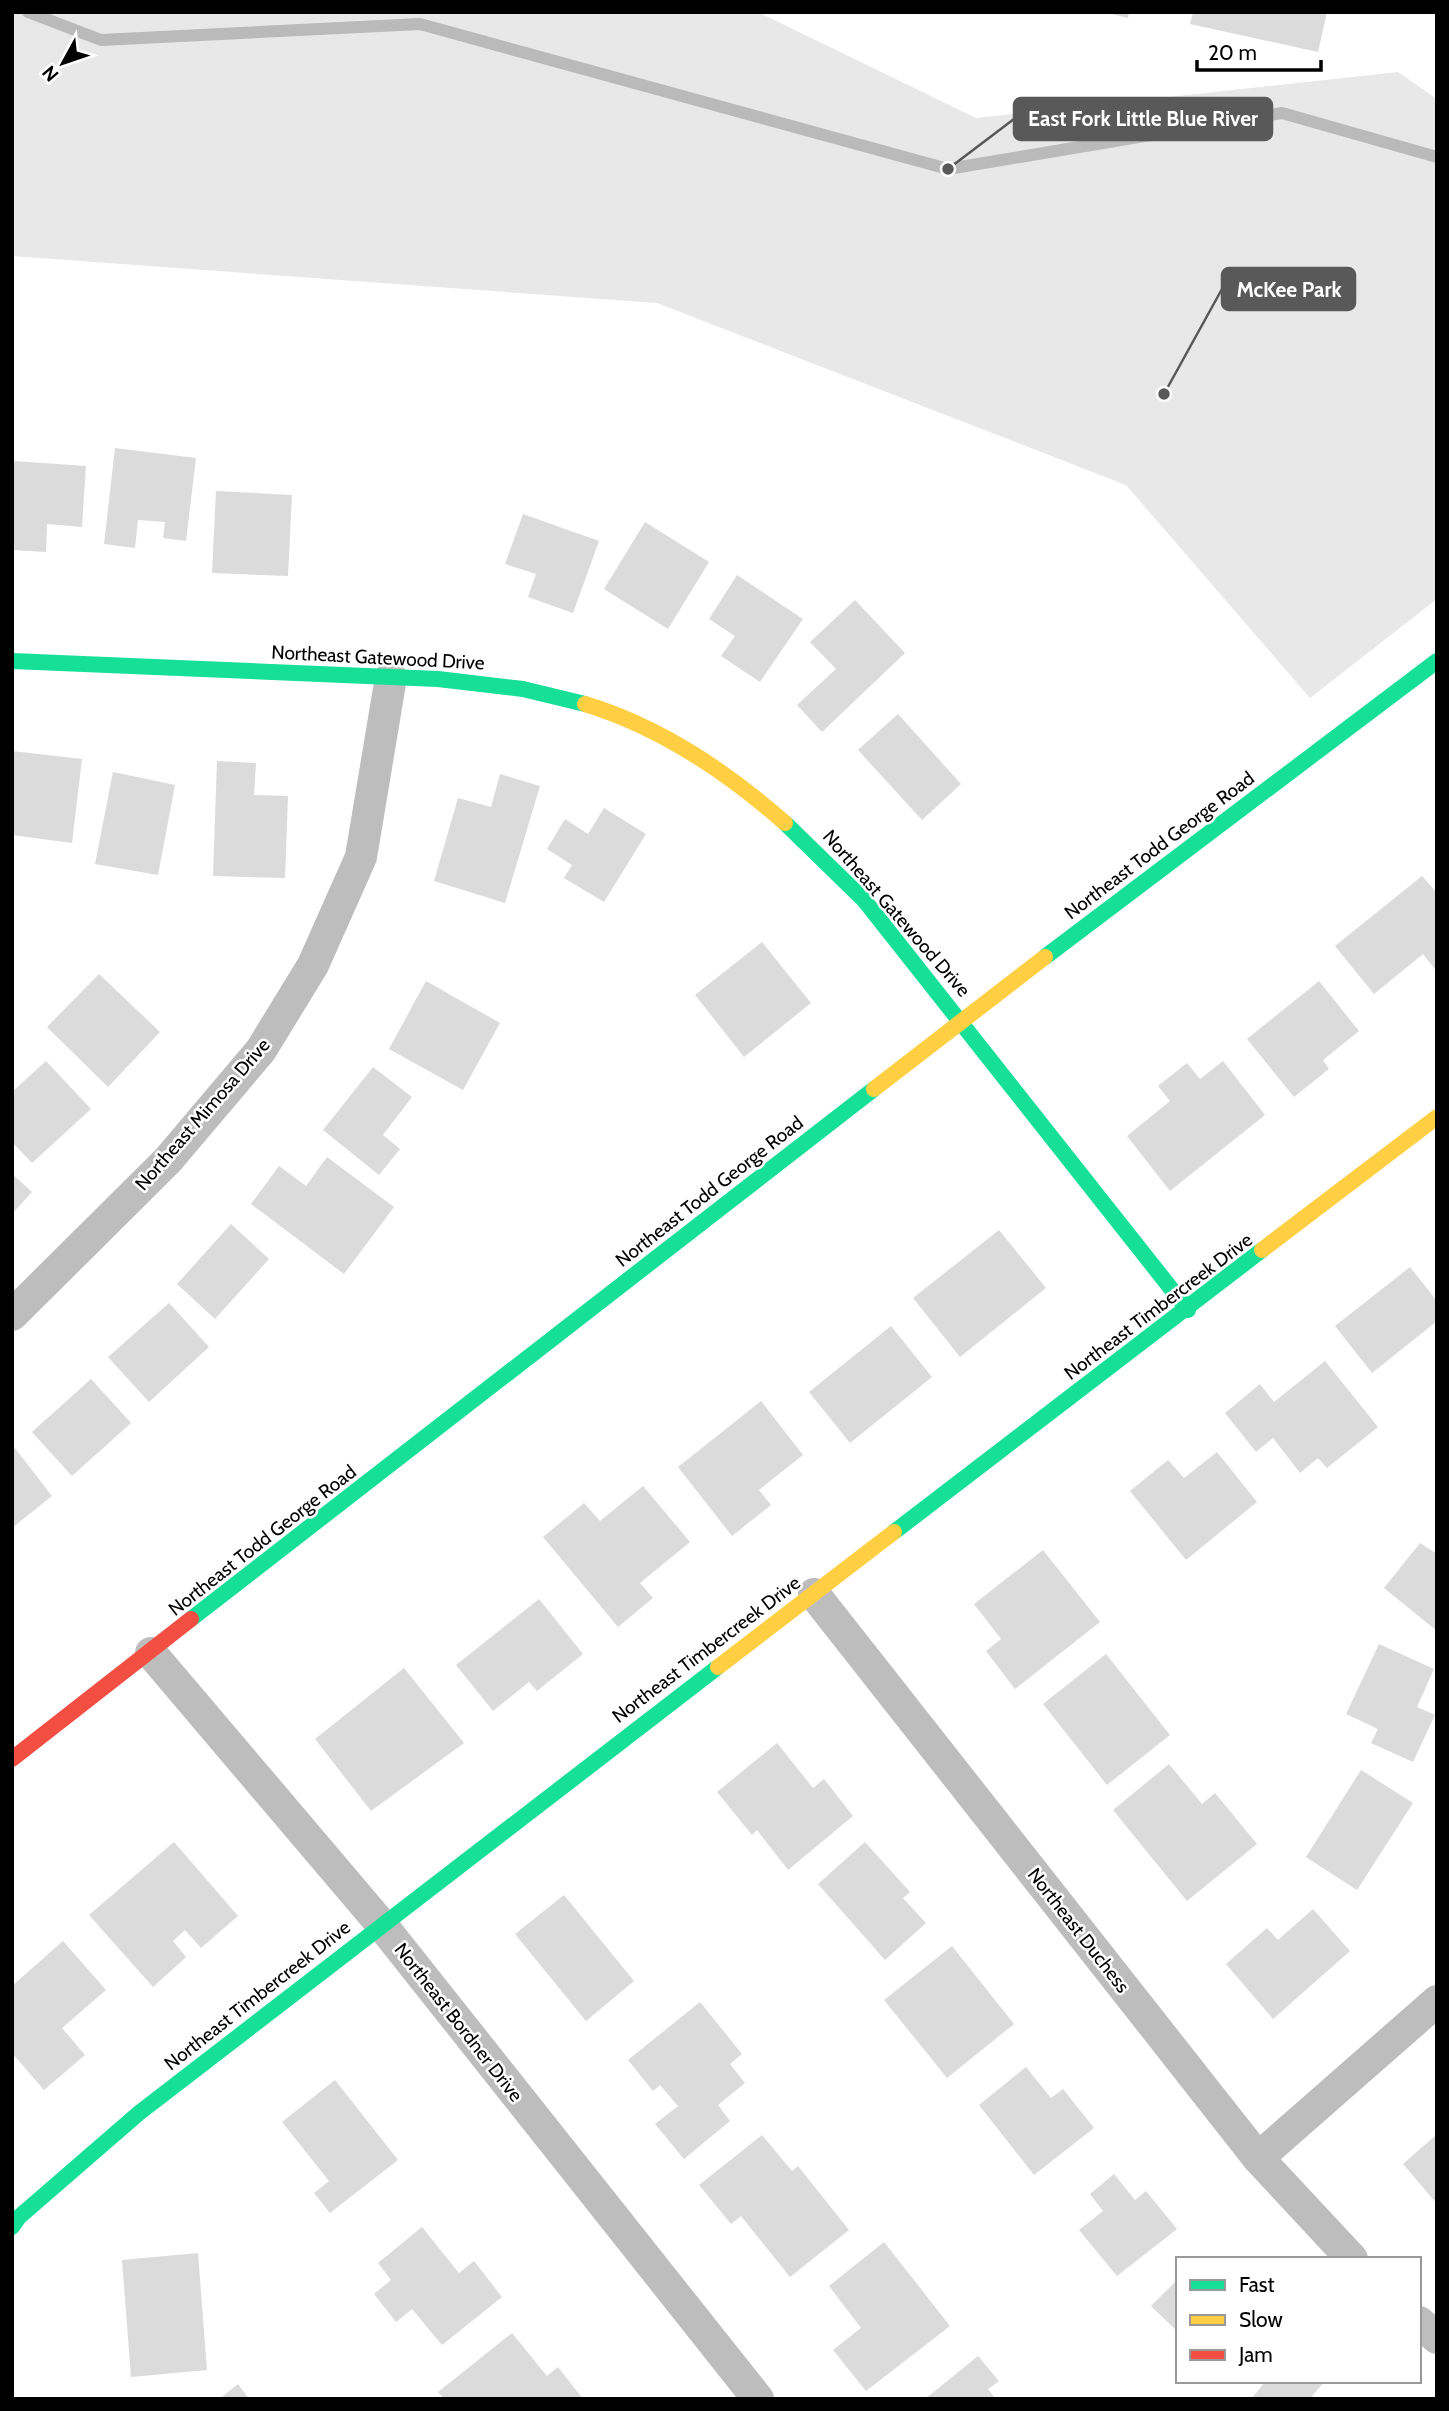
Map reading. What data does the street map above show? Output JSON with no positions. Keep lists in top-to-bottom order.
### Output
{
  "streets": {
    "street": [
      "Northeast Gatewood Drive",
      "Northeast Todd George Road",
      "Northeast Mimosa Drive",
      "Northeast Timbercreek Drive",
      "Northeast Duchess",
      "Northeast Bordner Drive"
    ]
  },
  "crossings": [
    ["Northeast Gatewood Drive", "Northeast Todd George Road"],
    ["Northeast Gatewood Drive", "Northeast Mimosa Drive"],
    ["Northeast Gatewood Drive", "Northeast Timbercreek Drive"],
    ["Northeast Todd George Road", "Northeast Bordner Drive"],
    ["Northeast Timbercreek Drive", "Northeast Duchess"],
    ["Northeast Timbercreek Drive", "Northeast Bordner Drive"]
  ],
  "places": ["East Fork Little Blue River", "McKee Park"],
  "legend": ["Fast", "Slow", "Jam"],
  "scale_bar": "20 m",
  "north": "bottom left"
}
